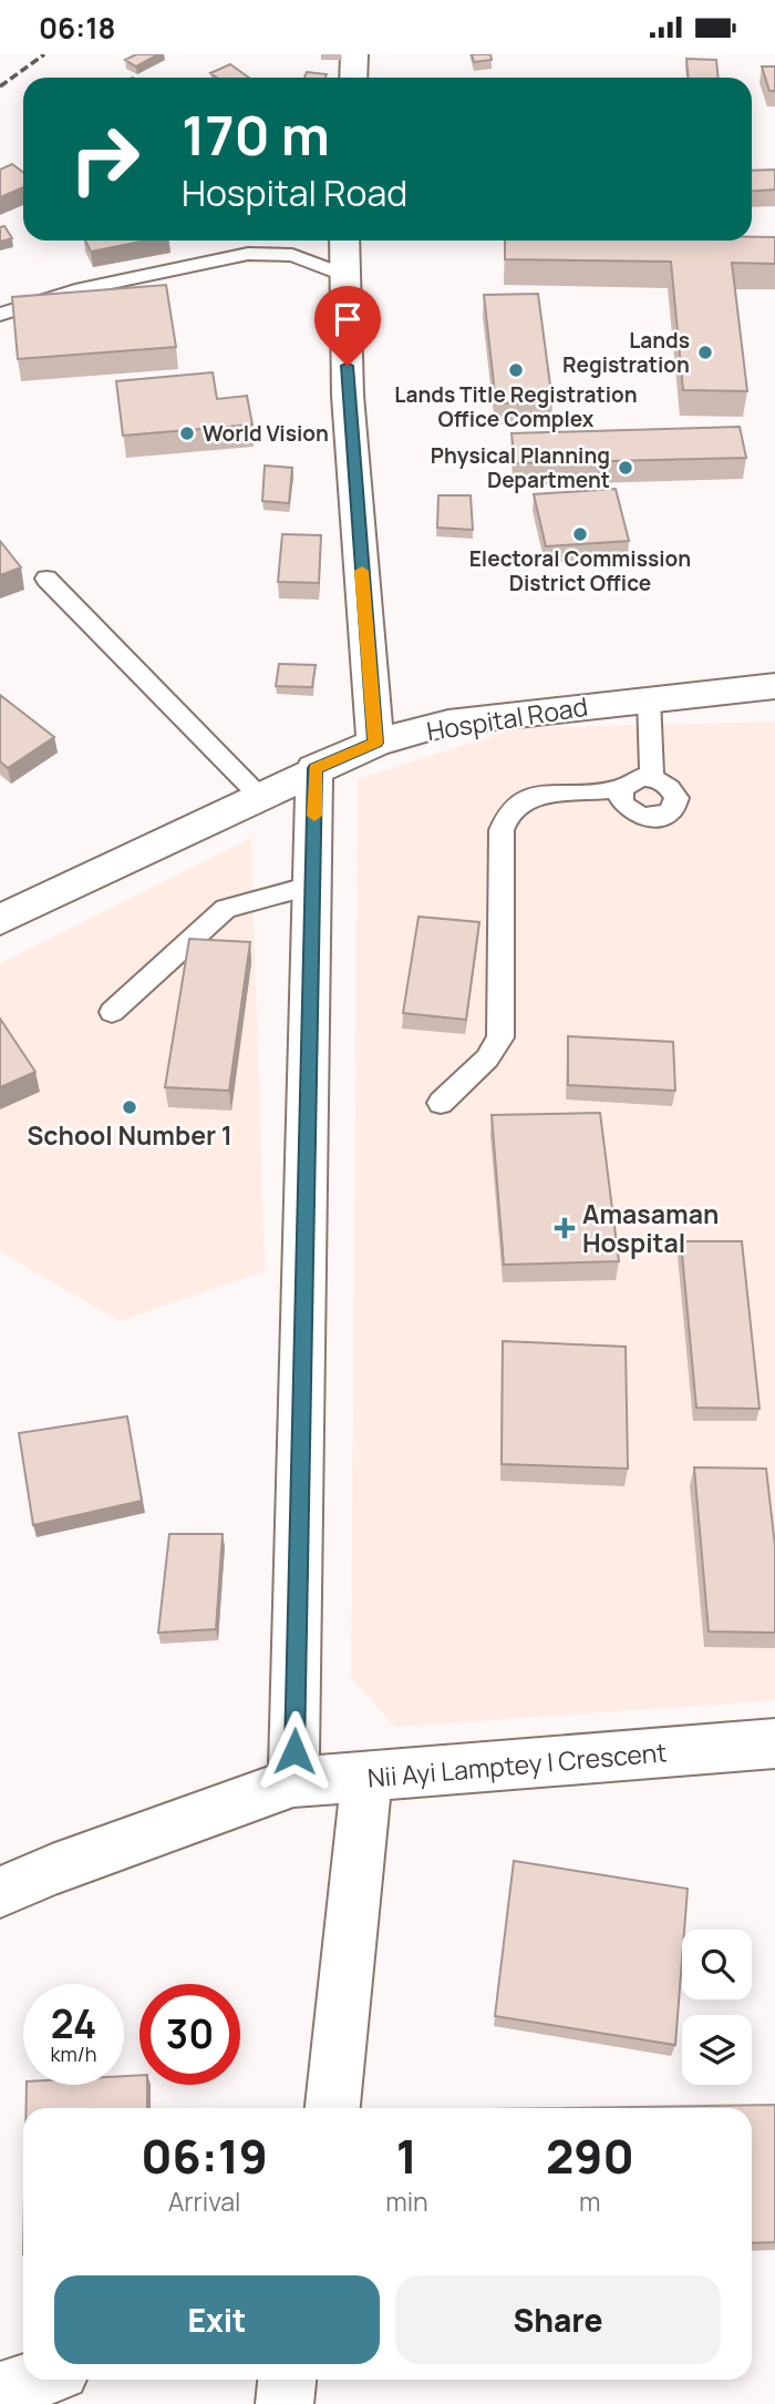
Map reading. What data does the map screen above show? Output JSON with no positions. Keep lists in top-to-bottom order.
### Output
{
  "streets": {
    "street": ["Hospital Road", "Nii Ayi Lamptey I Crescent"]
  },
  "places": {
    "other": [
      "Lands Registration",
      "Lands Title Registration Office Complex",
      "World Vision",
      "Physical Planning Department",
      "Electoral Commission District Office",
      "School Number 1"
    ],
    "health": ["Amasaman Hospital"]
  },
  "page": {
    "status": "06:18",
    "turn": ["170 m", "Hospital Road"],
    "speed": "24 km/h",
    "limit": "30",
    "eta": [
      "06:19",
      "Arrival",
      "1",
      "min",
      "290",
      "m"
    ],
    "buttons": ["Exit", "Share"]
  }
}
